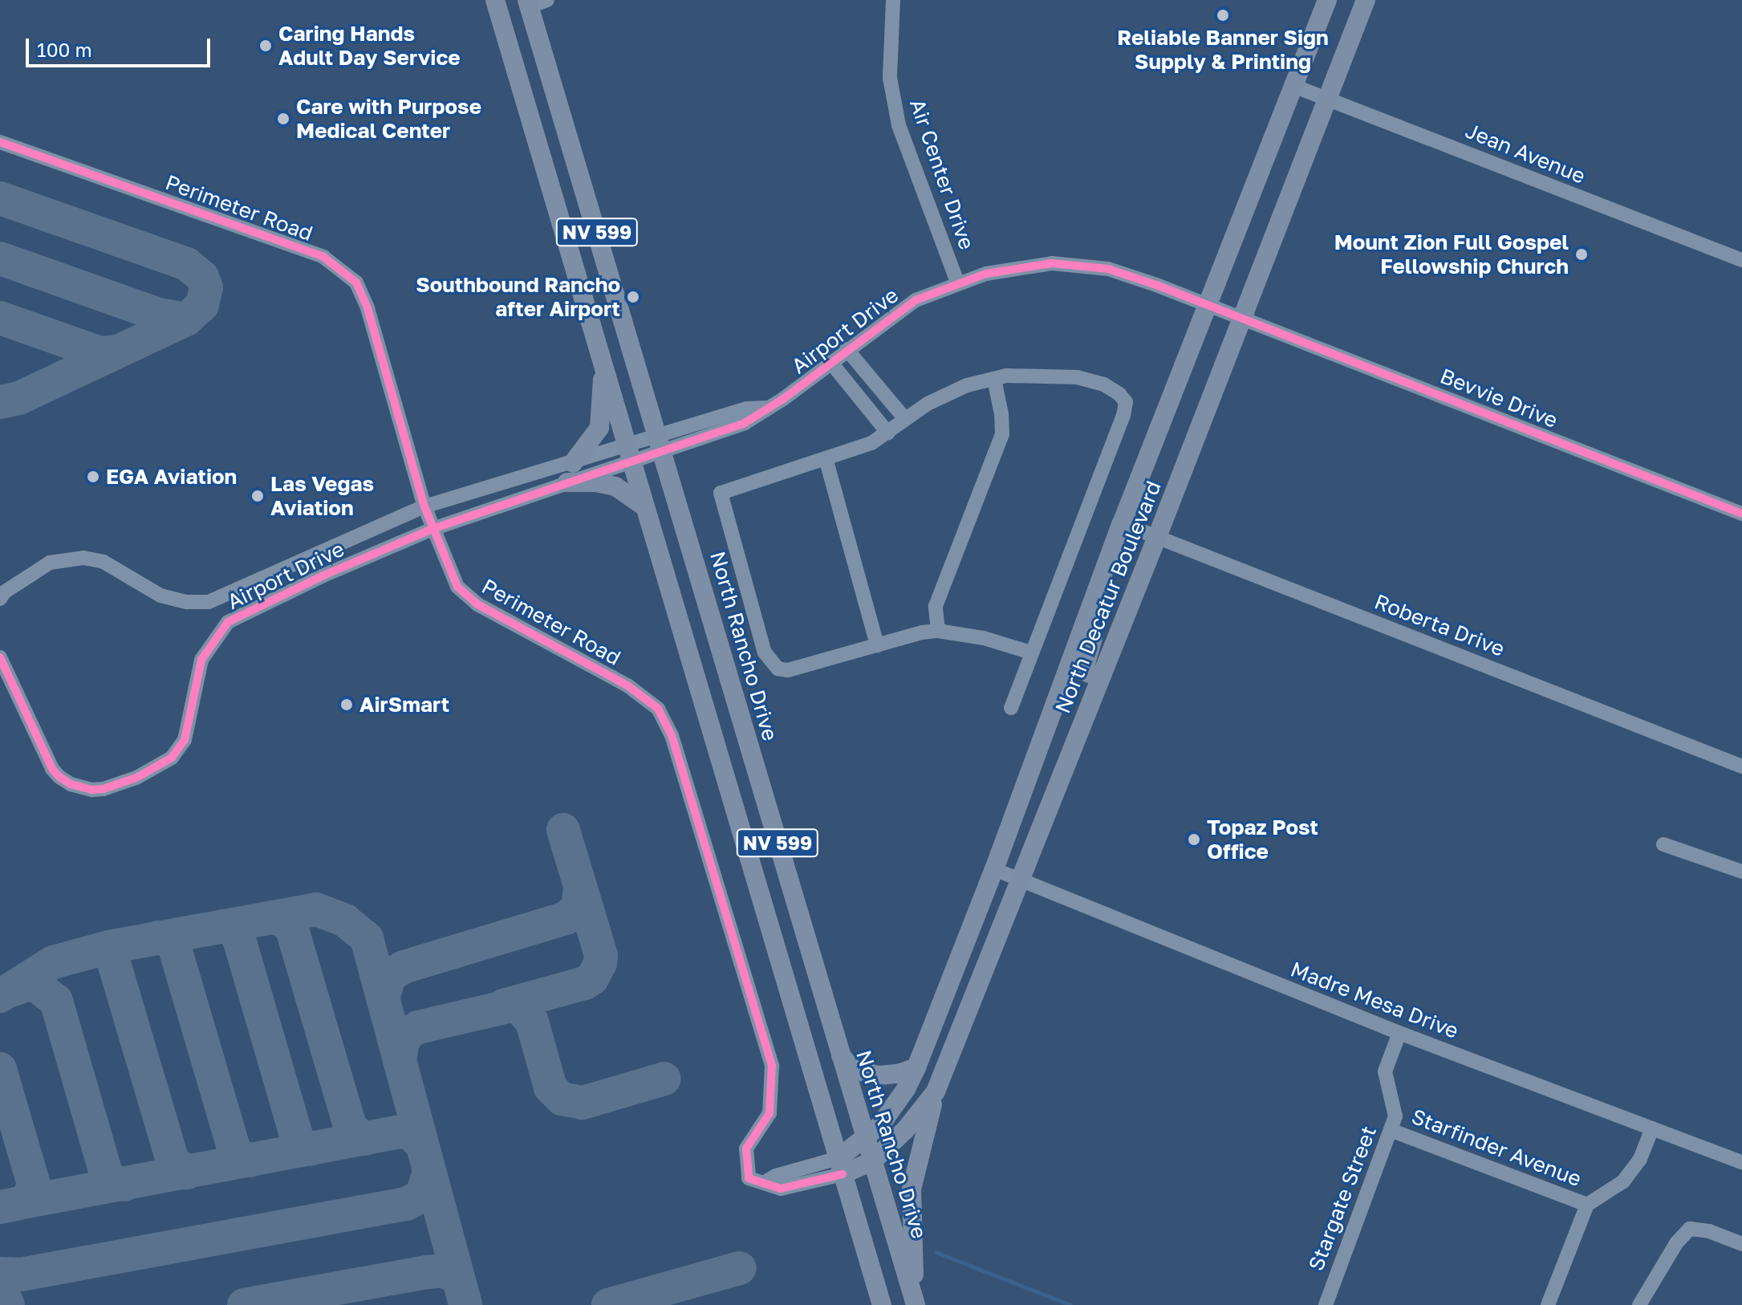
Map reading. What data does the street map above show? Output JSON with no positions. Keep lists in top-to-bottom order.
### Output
{
  "streets": {
    "main road": ["NV 599", "North Decatur Boulevard", "North Rancho Drive"],
    "street": [
      "Jean Avenue",
      "Air Center Drive",
      "Perimeter Road",
      "Airport Drive",
      "Bevvie Drive",
      "Roberta Drive",
      "Madre Mesa Drive",
      "Starfinder Avenue",
      "Stargate Street"
    ]
  },
  "crossings": [
    ["Jean Avenue", "North Decatur Boulevard"],
    ["Air Center Drive", "Airport Drive"],
    ["Perimeter Road", "NV 599"],
    ["Perimeter Road", "Airport Drive"],
    ["Perimeter Road", "North Decatur Boulevard"],
    ["NV 599", "Airport Drive"],
    ["NV 599", "North Decatur Boulevard"],
    ["Airport Drive", "Bevvie Drive"],
    ["Airport Drive", "North Decatur Boulevard"],
    ["Airport Drive", "North Rancho Drive"],
    ["Bevvie Drive", "North Decatur Boulevard"],
    ["North Decatur Boulevard", "Roberta Drive"],
    ["North Decatur Boulevard", "North Rancho Drive"],
    ["North Decatur Boulevard", "Madre Mesa Drive"],
    ["Madre Mesa Drive", "Stargate Street"],
    ["Starfinder Avenue", "Stargate Street"]
  ],
  "places": [
    "Reliable Banner Sign Supply & Printing",
    "Caring Hands Adult Day Service",
    "Care with Purpose Medical Center",
    "Mount Zion Full Gospel Fellowship Church",
    "Southbound Rancho after Airport",
    "EGA Aviation",
    "Las Vegas Aviation",
    "AirSmart",
    "Topaz Post Office"
  ],
  "scale_bar": "100 m"
}
